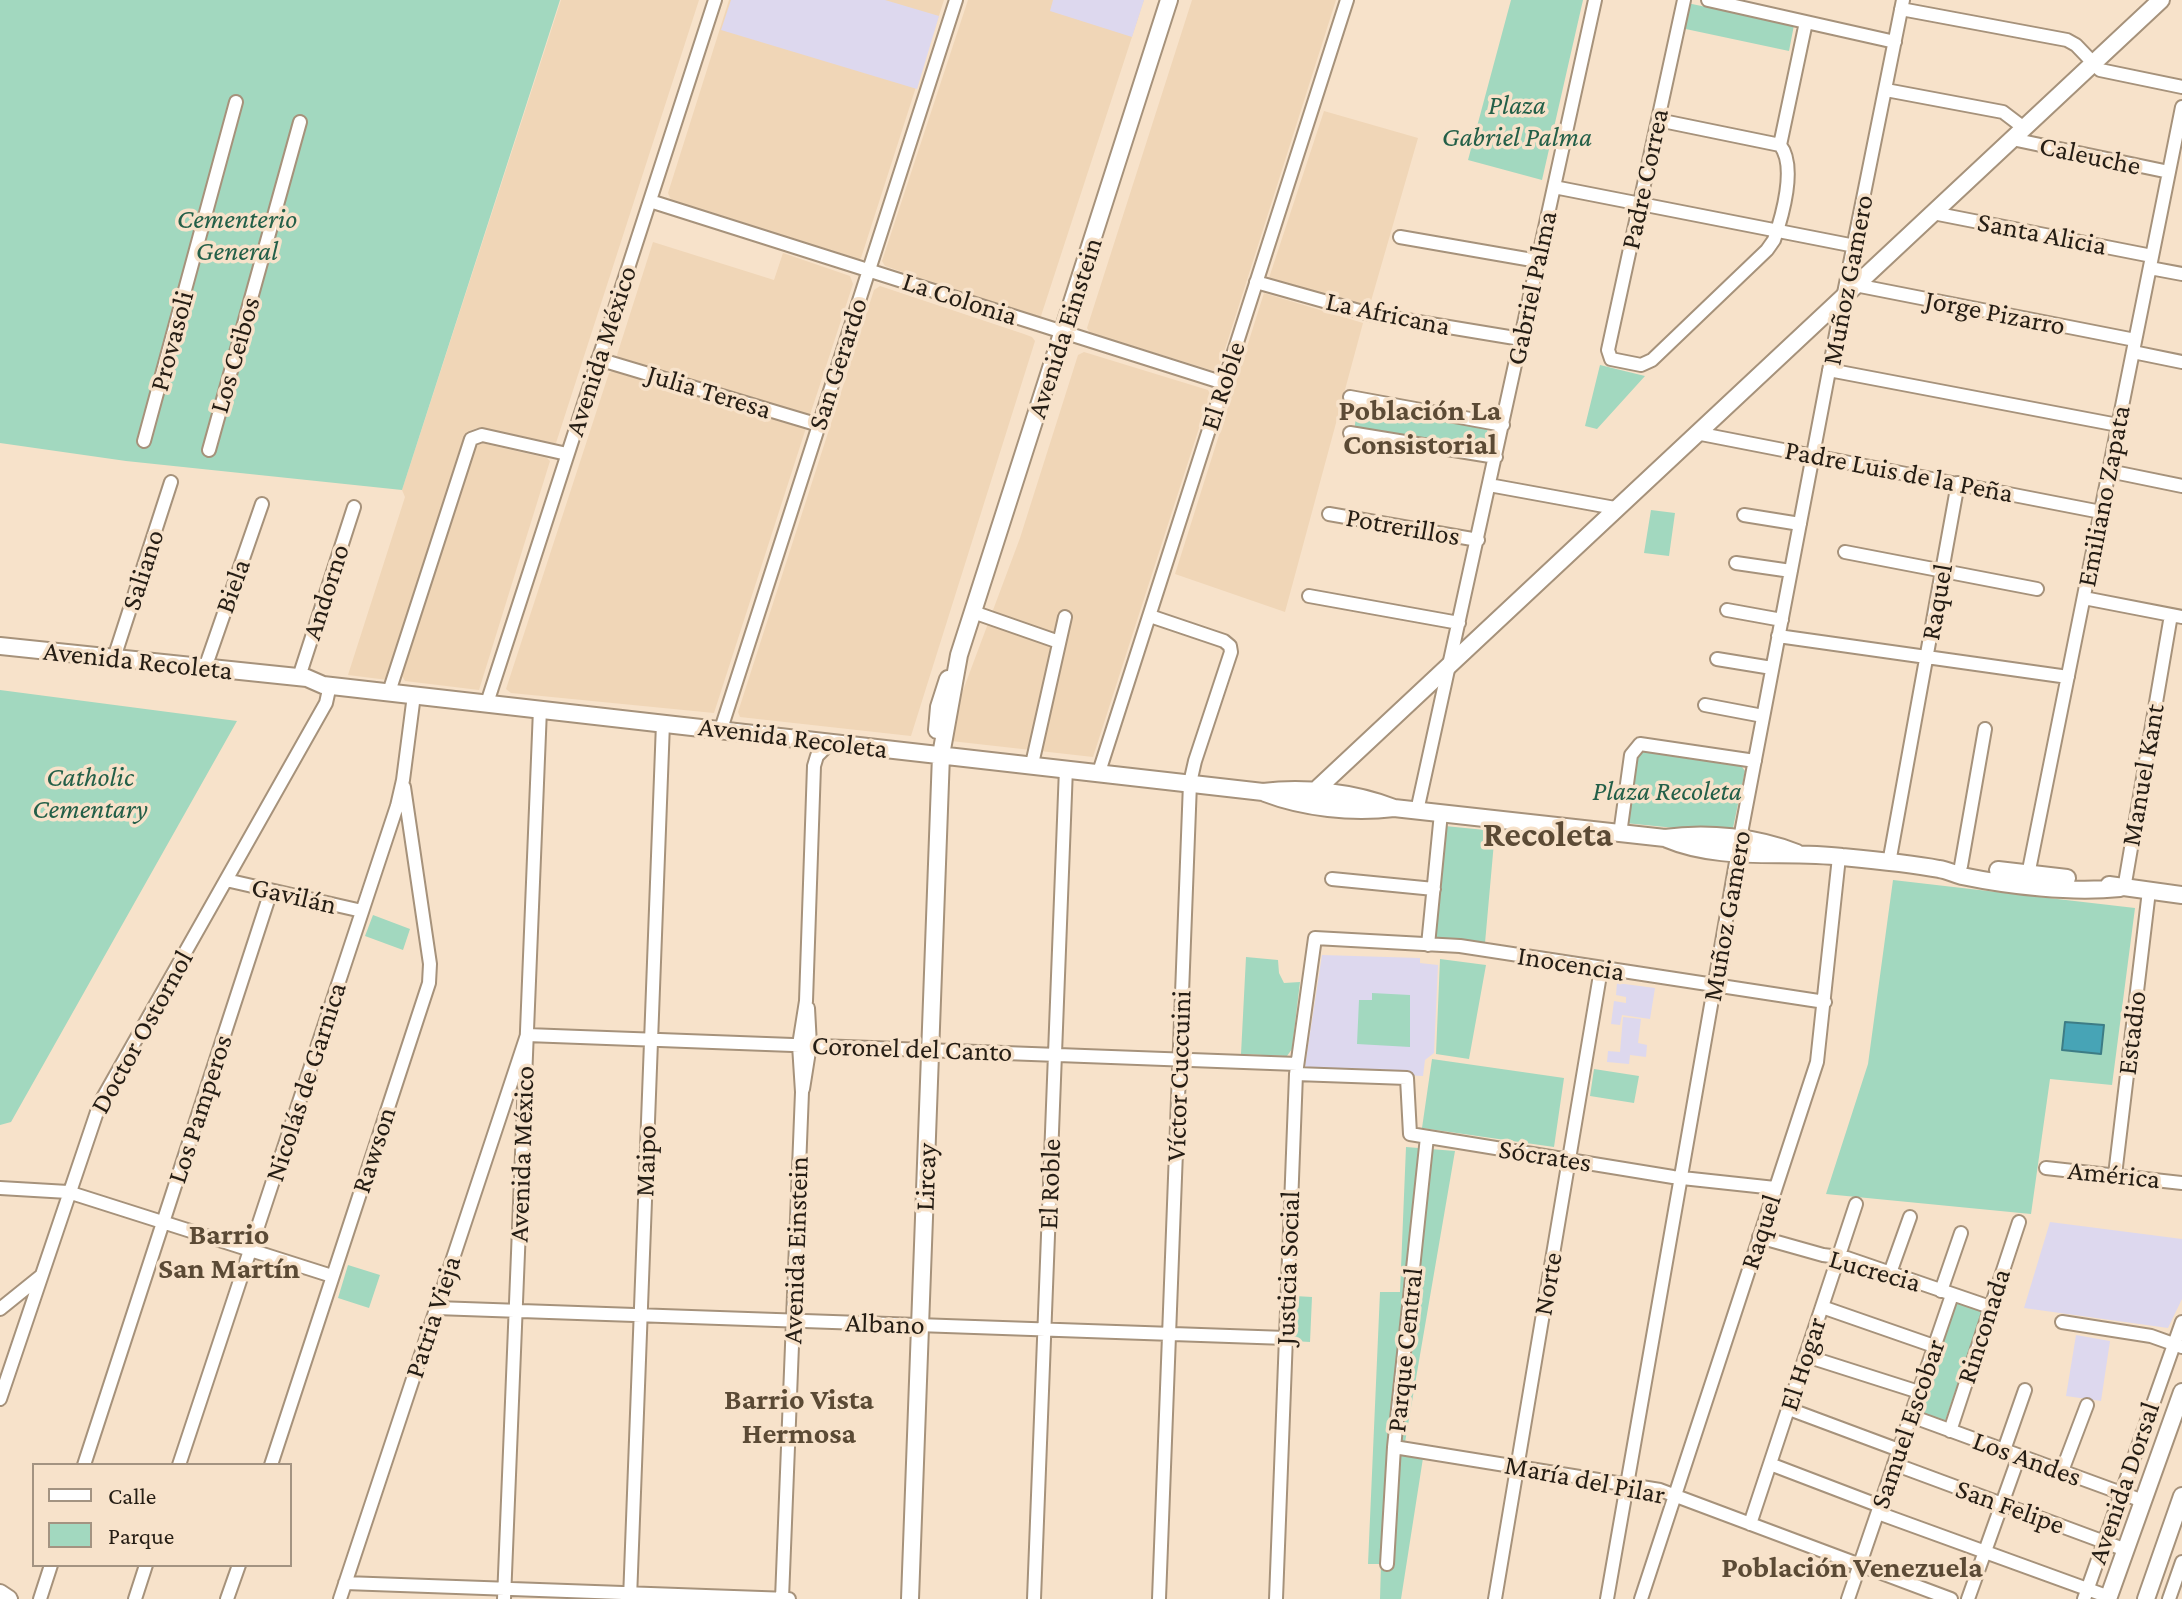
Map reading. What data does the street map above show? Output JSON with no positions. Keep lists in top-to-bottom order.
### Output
{
  "streets": {
    "main road": [
      "Avenida Einstein",
      "Avenida Recoleta",
      "Lircay",
      "Avenida Dorsal"
    ],
    "street": [
      "Caleuche",
      "Padre Correa",
      "Santa Alicia",
      "Muñoz Gamero",
      "Gabriel Palma",
      "La Colonia",
      "Jorge Pizarro",
      "La Africana",
      "Provasoli",
      "Avenida México",
      "Los Ceibos",
      "San Gerardo",
      "El Roble",
      "Julia Teresa",
      "Padre Luis de la Peña",
      "Emiliano Zapata",
      "Potrerillos",
      "Saliano",
      "Biela",
      "Andorno",
      "Raquel",
      "Manuel Kant",
      "Gavilán",
      "Inocencia",
      "Doctor Ostornol",
      "Estadio",
      "Coronel del Canto",
      "Víctor Cuccuini",
      "Nicolás de Garnica",
      "Los Pamperos",
      "Rawson",
      "Sócrates",
      "Maipo",
      "América",
      "Justicia Social",
      "Lucrecia",
      "Norte",
      "Patria Vieja",
      "Albano",
      "Rinconada",
      "Parque Central",
      "El Hogar",
      "Samuel Escobar",
      "Los Andes",
      "María del Pilar",
      "San Felipe"
    ]
  },
  "crossings": [
    ["Caleuche", "Muñoz Gamero"],
    ["Caleuche", "Emiliano Zapata"],
    ["Santa Alicia", "Emiliano Zapata"],
    ["Muñoz Gamero", "Jorge Pizarro"],
    ["Muñoz Gamero", "Padre Luis de la Peña"],
    ["Muñoz Gamero", "Avenida Recoleta"],
    ["Muñoz Gamero", "Inocencia"],
    ["Muñoz Gamero", "Sócrates"],
    ["Muñoz Gamero", "María del Pilar"],
    ["Gabriel Palma", "La Africana"],
    ["Gabriel Palma", "Potrerillos"],
    ["Gabriel Palma", "Avenida Recoleta"],
    ["La Colonia", "Avenida Einstein"],
    ["La Colonia", "Avenida México"],
    ["La Colonia", "San Gerardo"],
    ["La Colonia", "El Roble"],
    ["Jorge Pizarro", "Emiliano Zapata"],
    ["La Africana", "El Roble"],
    ["Avenida Einstein", "Avenida Recoleta"],
    ["Avenida Einstein", "Coronel del Canto"],
    ["Avenida Einstein", "Lircay"],
    ["Avenida Einstein", "Albano"],
    ["Avenida México", "Julia Teresa"],
    ["Avenida México", "Avenida Recoleta"],
    ["Avenida México", "Coronel del Canto"],
    ["Avenida México", "Patria Vieja"],
    ["Avenida México", "Albano"],
    ["San Gerardo", "Julia Teresa"],
    ["San Gerardo", "Avenida Recoleta"],
    ["El Roble", "Avenida Recoleta"],
    ["El Roble", "Coronel del Canto"],
    ["El Roble", "Víctor Cuccuini"],
    ["El Roble", "Albano"],
    ["Padre Luis de la Peña", "Emiliano Zapata"],
    ["Padre Luis de la Peña", "Raquel"],
    ["Emiliano Zapata", "Avenida Recoleta"],
    ["Saliano", "Avenida Recoleta"],
    ["Biela", "Avenida Recoleta"],
    ["Andorno", "Avenida Recoleta"],
    ["Raquel", "Avenida Recoleta"],
    ["Raquel", "Inocencia"],
    ["Raquel", "Lucrecia"],
    ["Raquel", "María del Pilar"],
    ["Avenida Recoleta", "Manuel Kant"],
    ["Avenida Recoleta", "Doctor Ostornol"],
    ["Avenida Recoleta", "Estadio"],
    ["Avenida Recoleta", "Víctor Cuccuini"],
    ["Avenida Recoleta", "Nicolás de Garnica"],
    ["Avenida Recoleta", "Maipo"],
    ["Avenida Recoleta", "Lircay"],
    ["Gavilán", "Doctor Ostornol"],
    ["Gavilán", "Nicolás de Garnica"],
    ["Gavilán", "Los Pamperos"],
    ["Inocencia", "Justicia Social"],
    ["Inocencia", "Norte"],
    ["Estadio", "América"],
    ["Coronel del Canto", "Víctor Cuccuini"],
    ["Coronel del Canto", "Sócrates"],
    ["Coronel del Canto", "Maipo"],
    ["Coronel del Canto", "Lircay"],
    ["Coronel del Canto", "Justicia Social"],
    ["Coronel del Canto", "Patria Vieja"],
    ["Víctor Cuccuini", "Albano"],
    ["Nicolás de Garnica", "Rawson"],
    ["Sócrates", "Norte"],
    ["Sócrates", "Parque Central"],
    ["Maipo", "Albano"],
    ["Lircay", "Albano"],
    ["Justicia Social", "Albano"],
    ["Lucrecia", "Rinconada"],
    ["Lucrecia", "El Hogar"],
    ["Lucrecia", "Samuel Escobar"],
    ["Norte", "María del Pilar"],
    ["Patria Vieja", "Albano"],
    ["Rinconada", "Los Andes"],
    ["Parque Central", "María del Pilar"],
    ["El Hogar", "María del Pilar"],
    ["Samuel Escobar", "Los Andes"],
    ["Samuel Escobar", "María del Pilar"],
    ["Samuel Escobar", "San Felipe"],
    ["Los Andes", "Avenida Dorsal"],
    ["Avenida Dorsal", "San Felipe"]
  ],
  "districts": [
    "Población La Consistorial",
    "Recoleta",
    "Barrio San Martín",
    "Barrio Vista Hermosa",
    "Población Venezuela"
  ],
  "parks": [
    "Plaza Gabriel Palma",
    "Cementerio General",
    "Catholic Cementary",
    "Plaza Recoleta"
  ],
  "legend": ["Calle", "Parque"]
}
